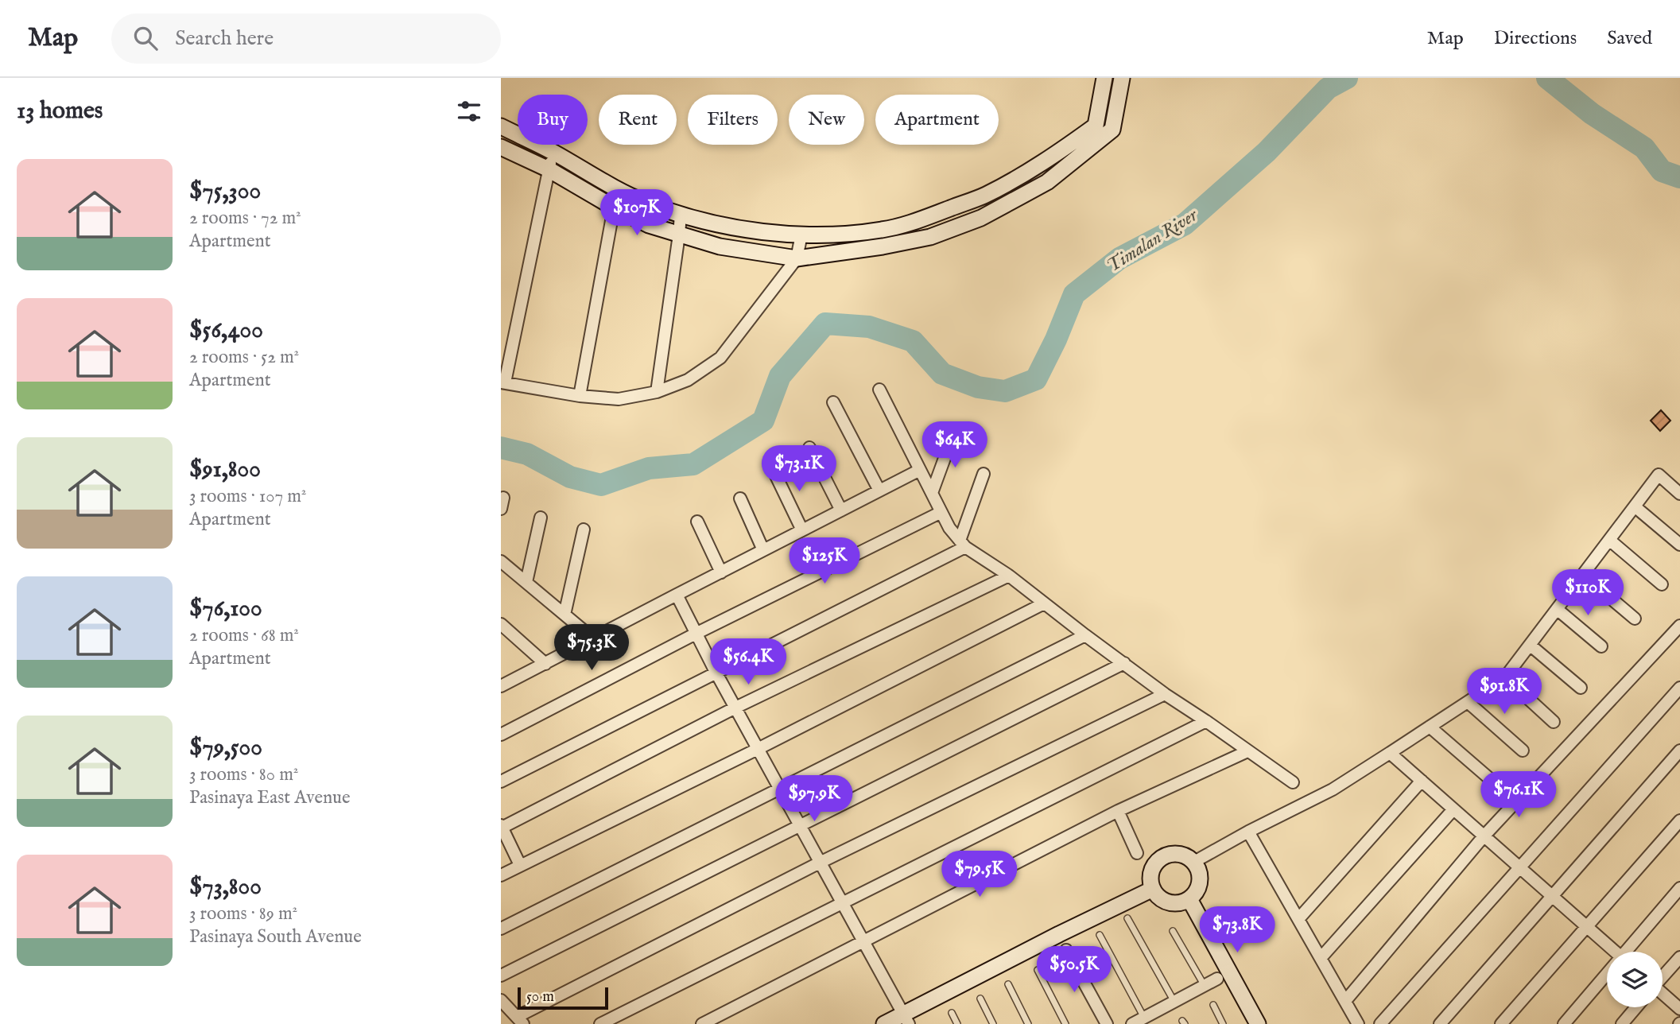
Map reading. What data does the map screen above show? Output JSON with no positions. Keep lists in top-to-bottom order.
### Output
{
  "water": ["Timalan River"],
  "scale_bar": "50 m",
  "page": {
    "header": "Map",
    "search": "Search here",
    "nav": ["Map", "Directions", "Saved"],
    "heading": "13 homes",
    "chip": [
      "Buy",
      "Rent",
      "Filters",
      "New",
      "Apartment"
    ],
    "list": [
      {
        "name": "$75,300",
        "note": "2 rooms · 72 m² · Apartment"
      },
      {
        "name": "$56,400",
        "note": "2 rooms · 52 m² · Apartment"
      },
      {
        "name": "$91,800",
        "note": "3 rooms · 107 m² · Apartment"
      },
      {
        "name": "$76,100",
        "note": "2 rooms · 68 m² · Apartment"
      },
      {
        "name": "$79,500",
        "note": "3 rooms · 80 m² · Pasinaya East Avenue"
      },
      {
        "name": "$73,800",
        "note": "3 rooms · 89 m² · Pasinaya South Avenue"
      }
    ],
    "price": [
      "$107K",
      "$64K",
      "$73.1K",
      "$125K",
      "$110K",
      "$75.3K",
      "$56.4K",
      "$91.8K",
      "$76.1K",
      "$97.9K",
      "$79.5K",
      "$73.8K",
      "$50.5K"
    ],
    "scale": "50 m"
  }
}
